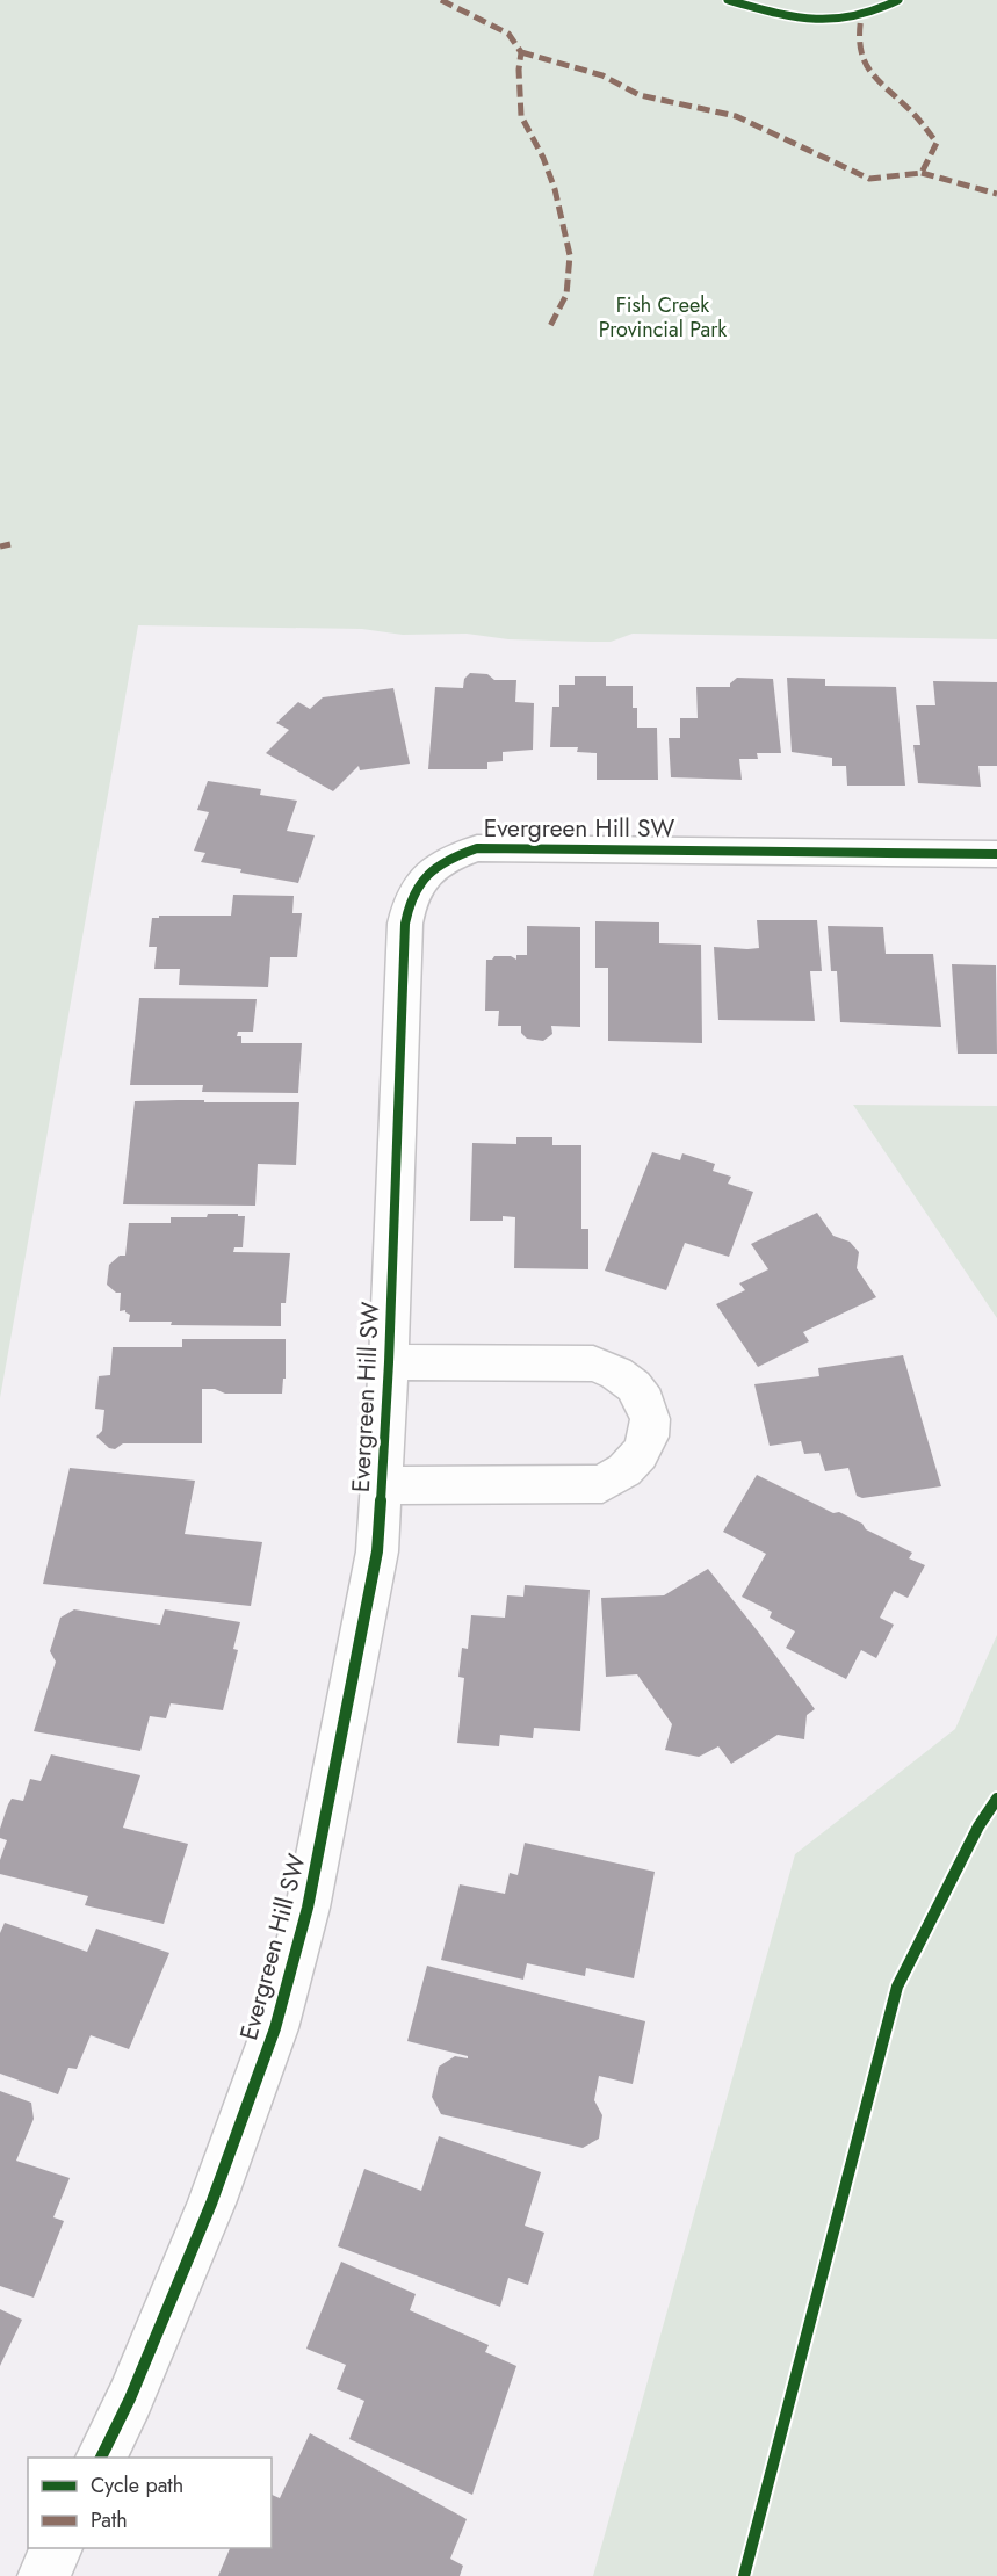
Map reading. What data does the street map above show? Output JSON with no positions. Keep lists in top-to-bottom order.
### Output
{
  "streets": {
    "street": ["Evergreen Hill SW"]
  },
  "parks": ["Fish Creek Provincial Park"],
  "legend": ["Cycle path", "Path"]
}
